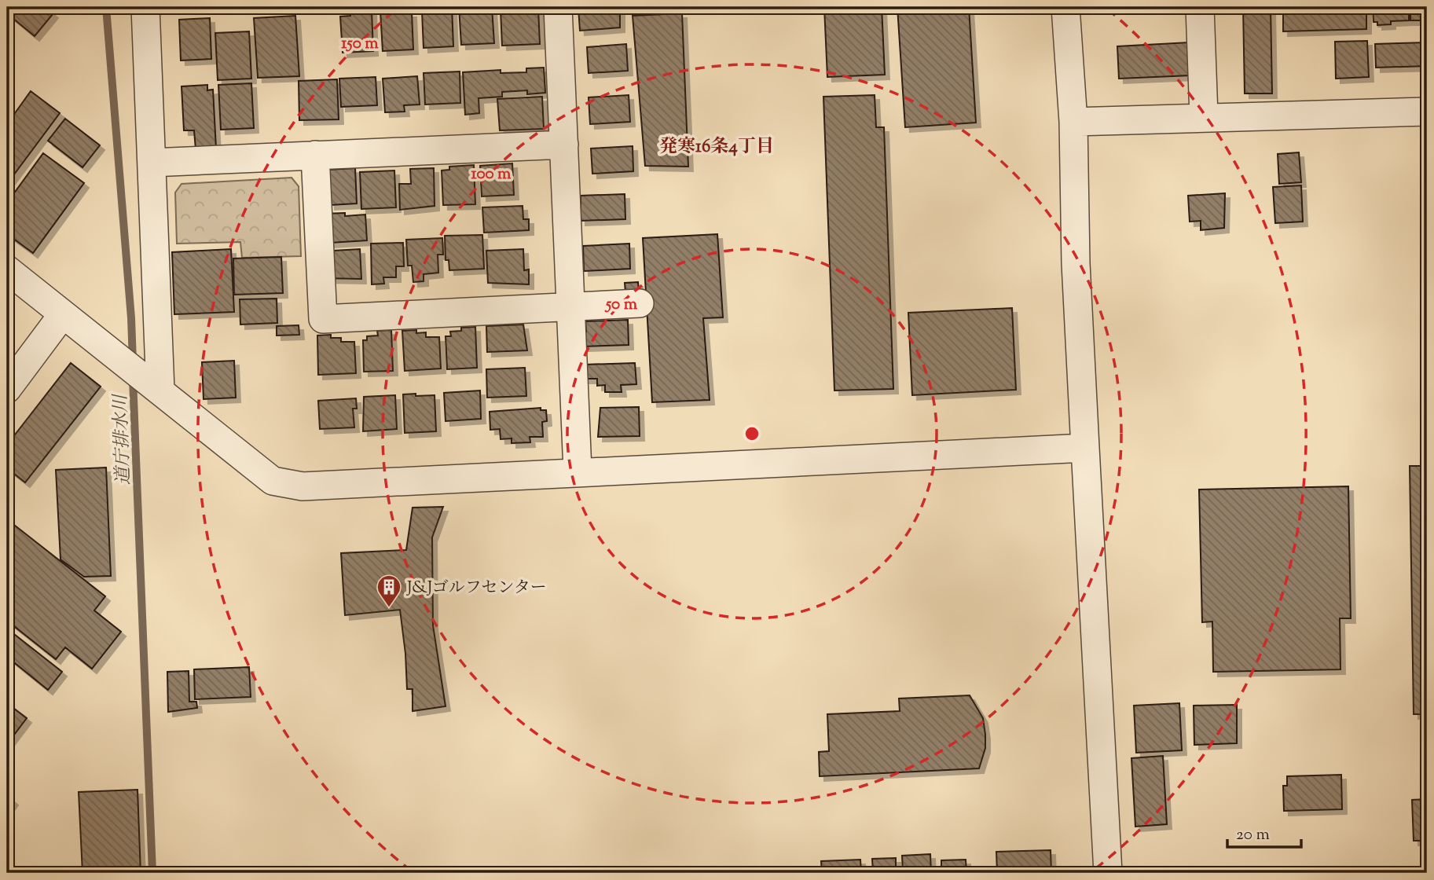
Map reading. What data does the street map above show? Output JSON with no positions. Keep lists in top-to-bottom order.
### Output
{
  "districts": ["発寒16条4丁目"],
  "water": ["道庁排水川"],
  "places": {
    "building": ["J&Jゴルフセンター"]
  },
  "scale_bar": "20 m",
  "rings": ["150 m", "100 m", "50 m"]
}
